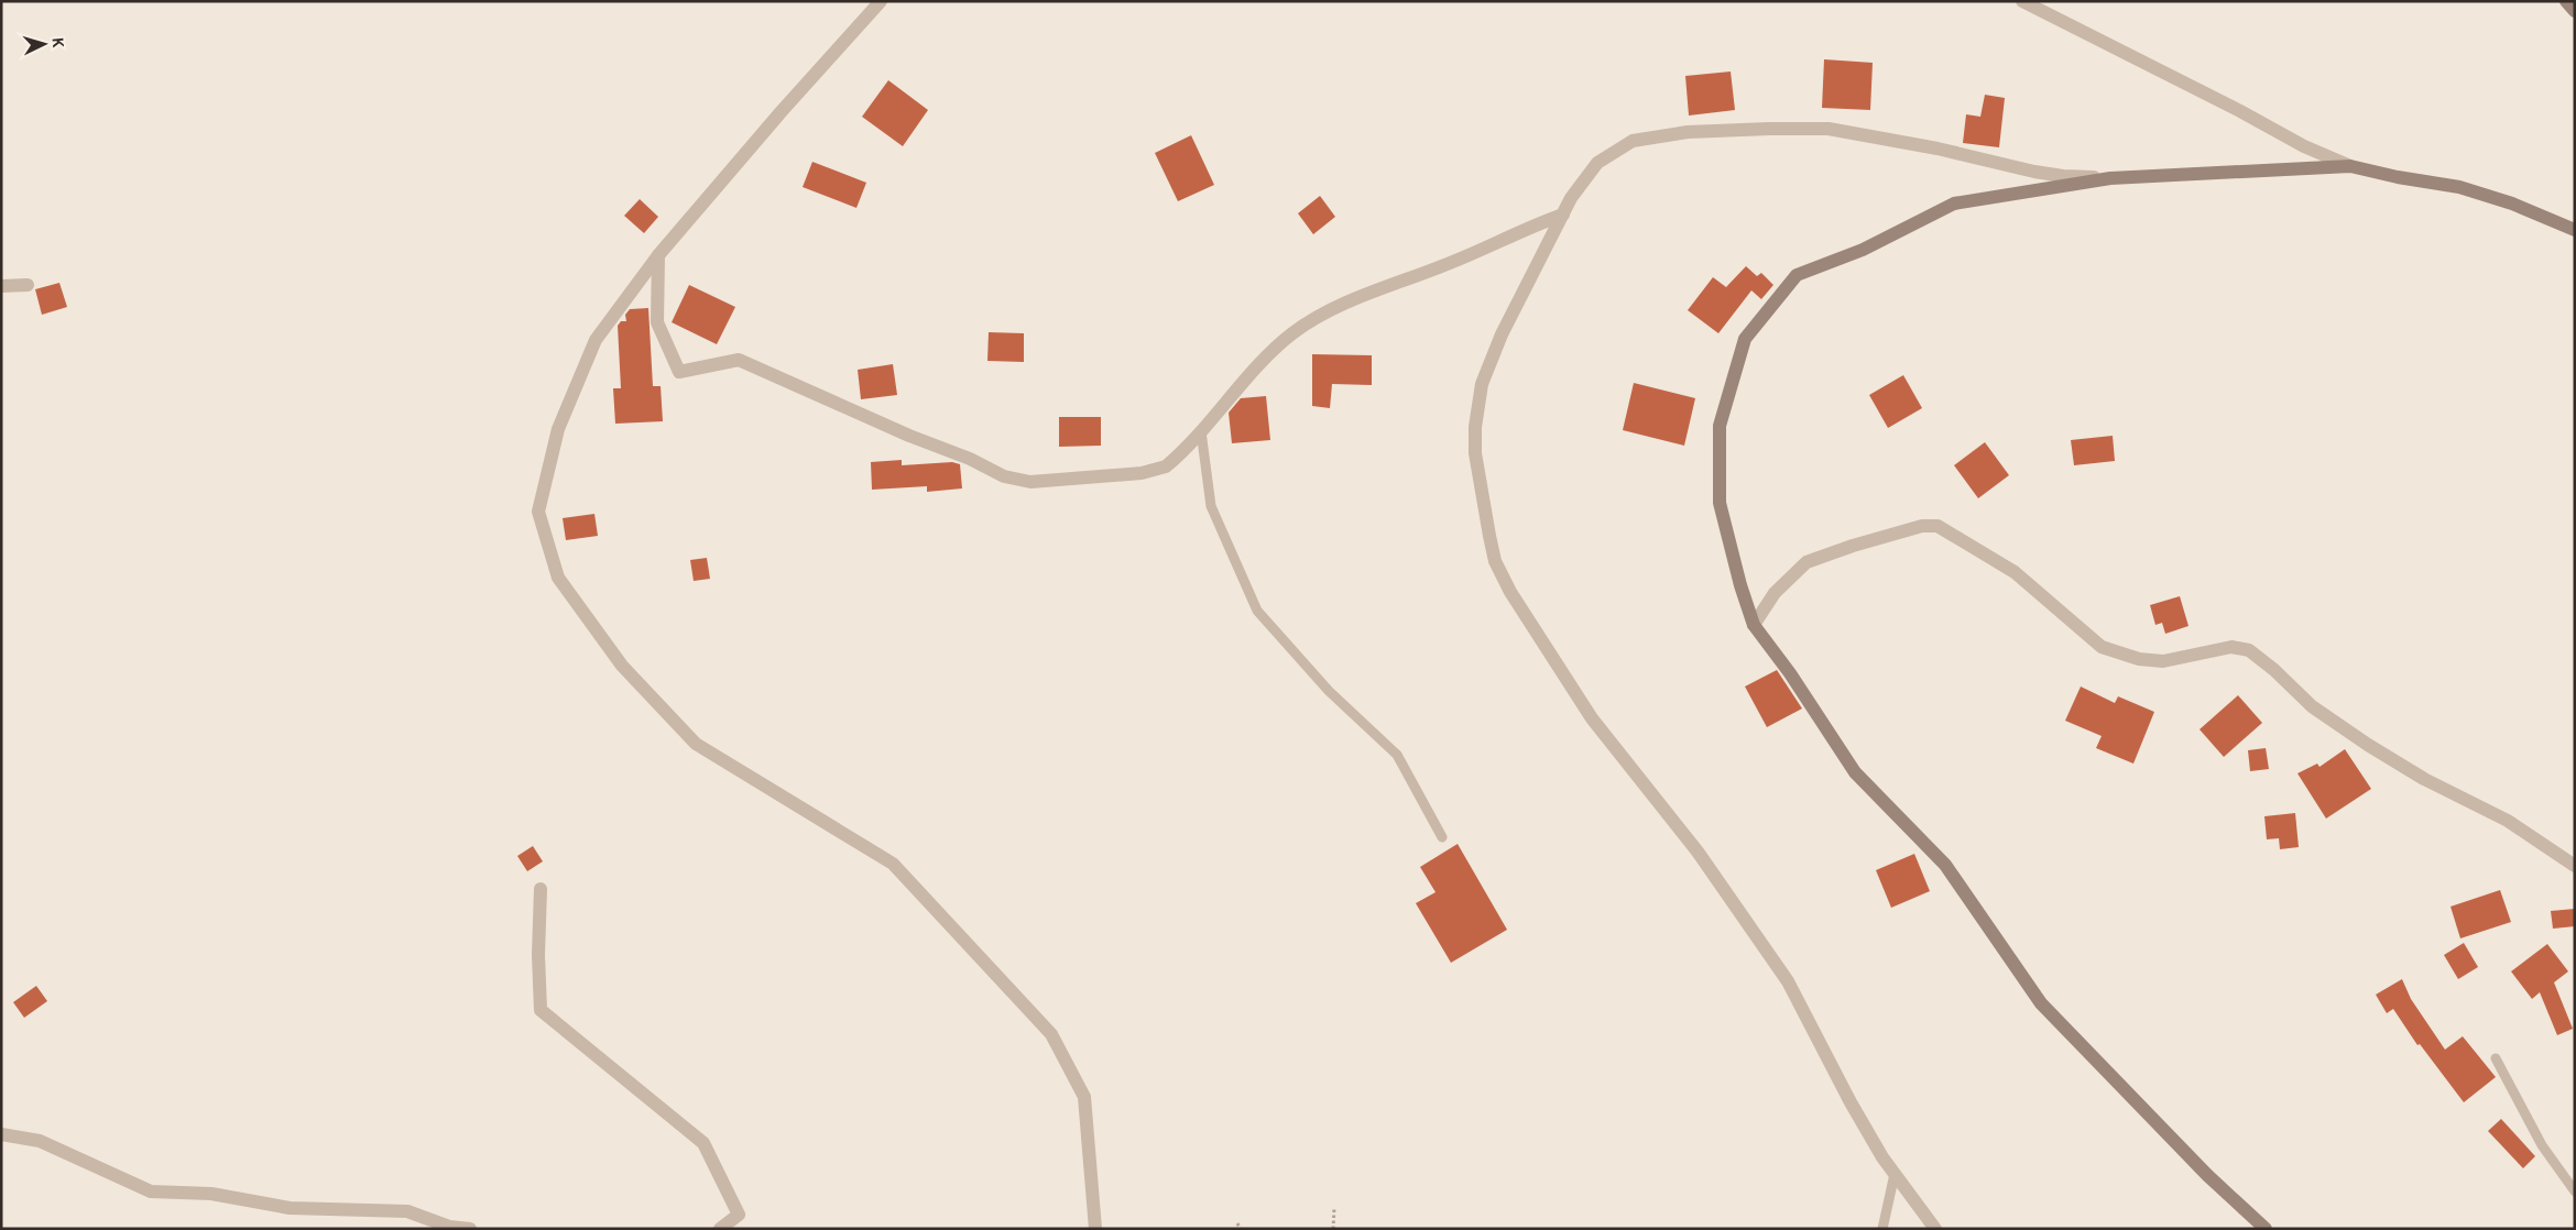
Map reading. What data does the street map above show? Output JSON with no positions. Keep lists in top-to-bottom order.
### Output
{
  "north": "right"
}
